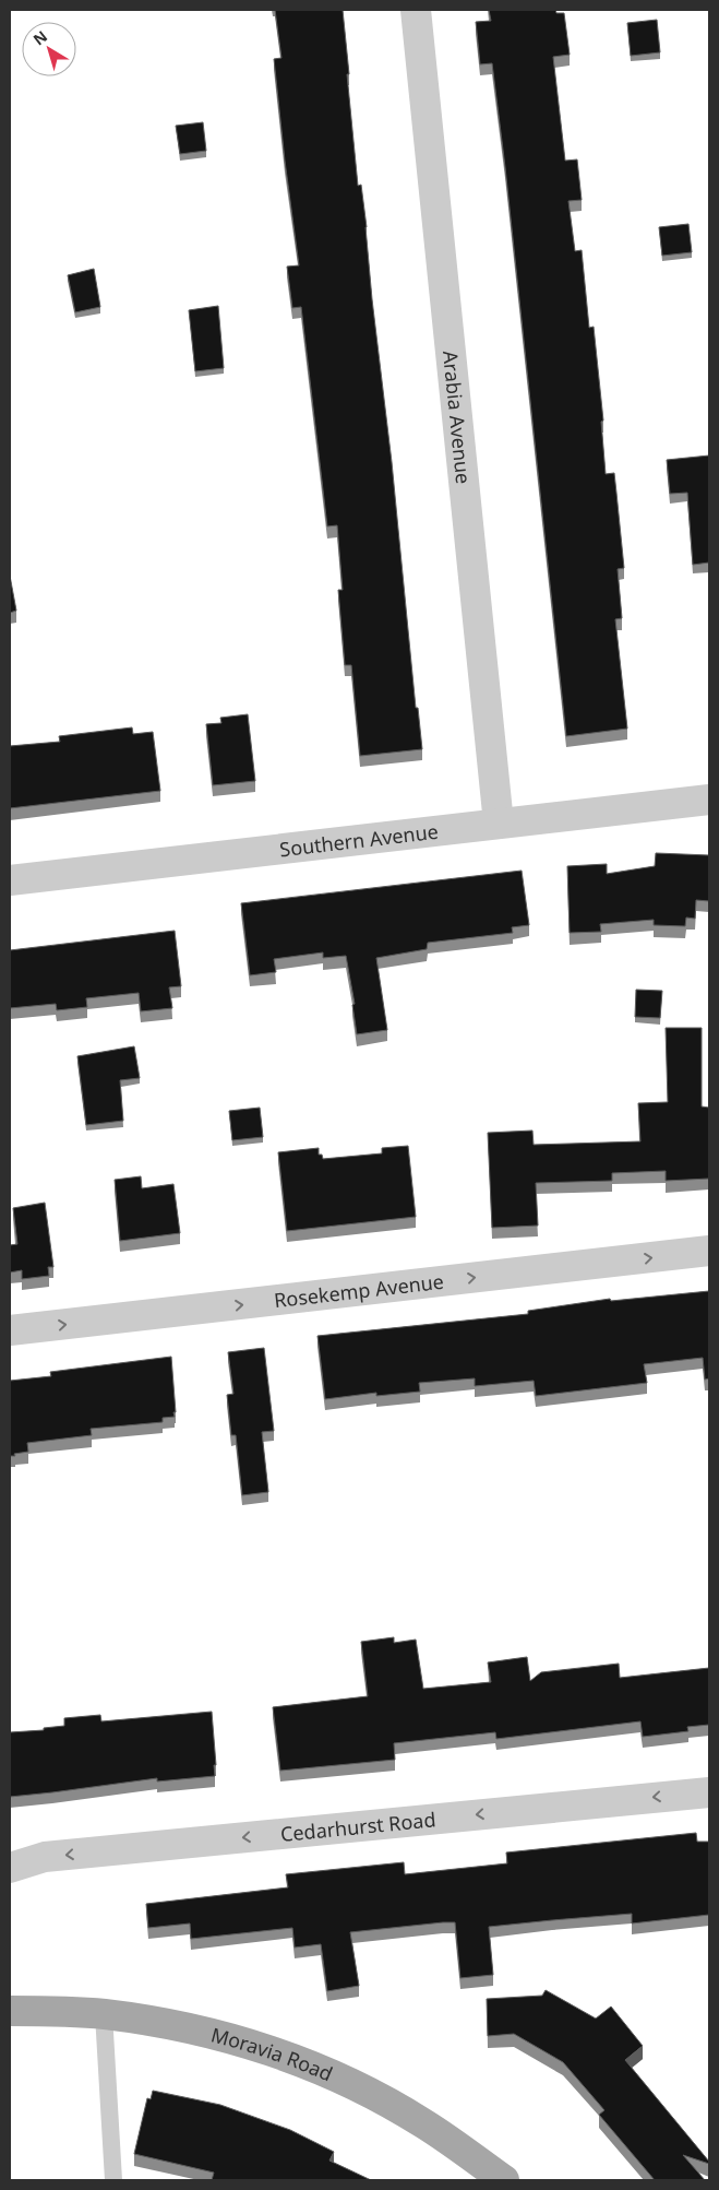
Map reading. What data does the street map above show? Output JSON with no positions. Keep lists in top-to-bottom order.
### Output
{
  "streets": {
    "main road": ["Moravia Road"],
    "street": [
      "Arabia Avenue",
      "Southern Avenue",
      "Rosekemp Avenue",
      "Cedarhurst Road"
    ]
  },
  "crossings": [
    ["Arabia Avenue", "Southern Avenue"]
  ],
  "one_way": ["Rosekemp Avenue", "Cedarhurst Road"],
  "north": "top left"
}
